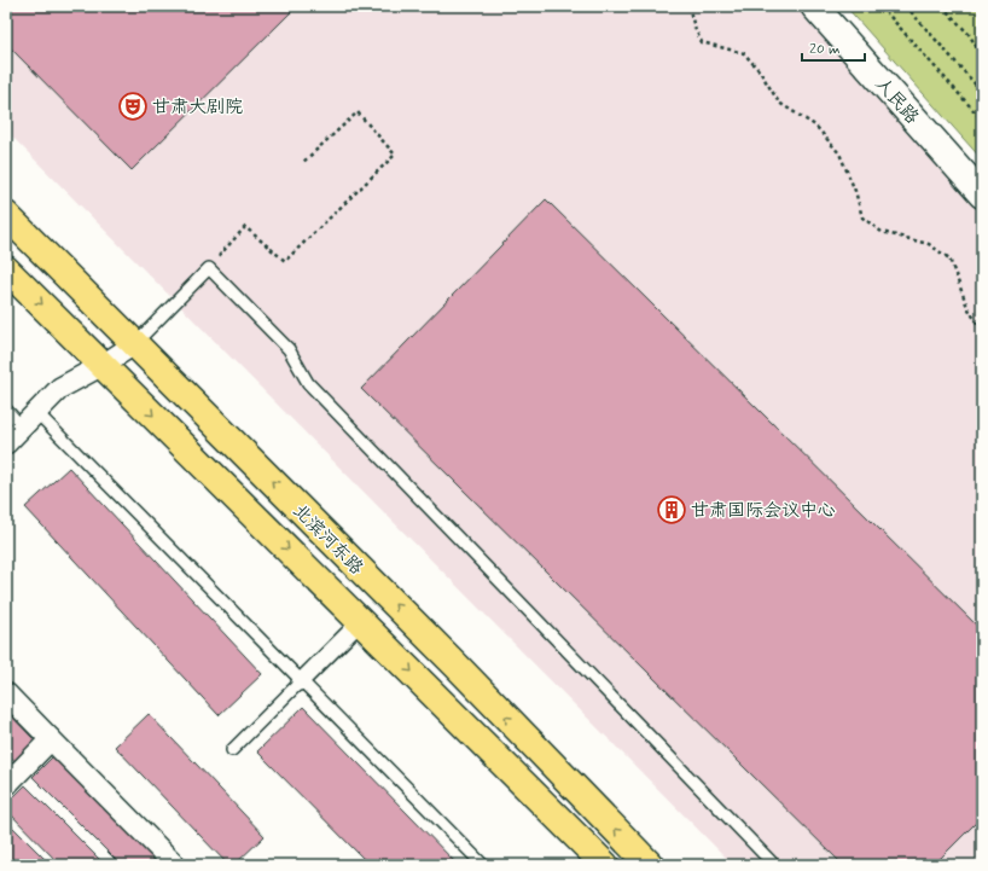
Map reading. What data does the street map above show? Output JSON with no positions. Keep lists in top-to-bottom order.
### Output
{
  "streets": {
    "main road": ["北滨河东路"],
    "street": ["人民路"]
  },
  "places": {
    "theatre": ["甘肃大剧院"],
    "building": ["甘肃国际会议中心"]
  },
  "scale_bar": "20 m"
}
